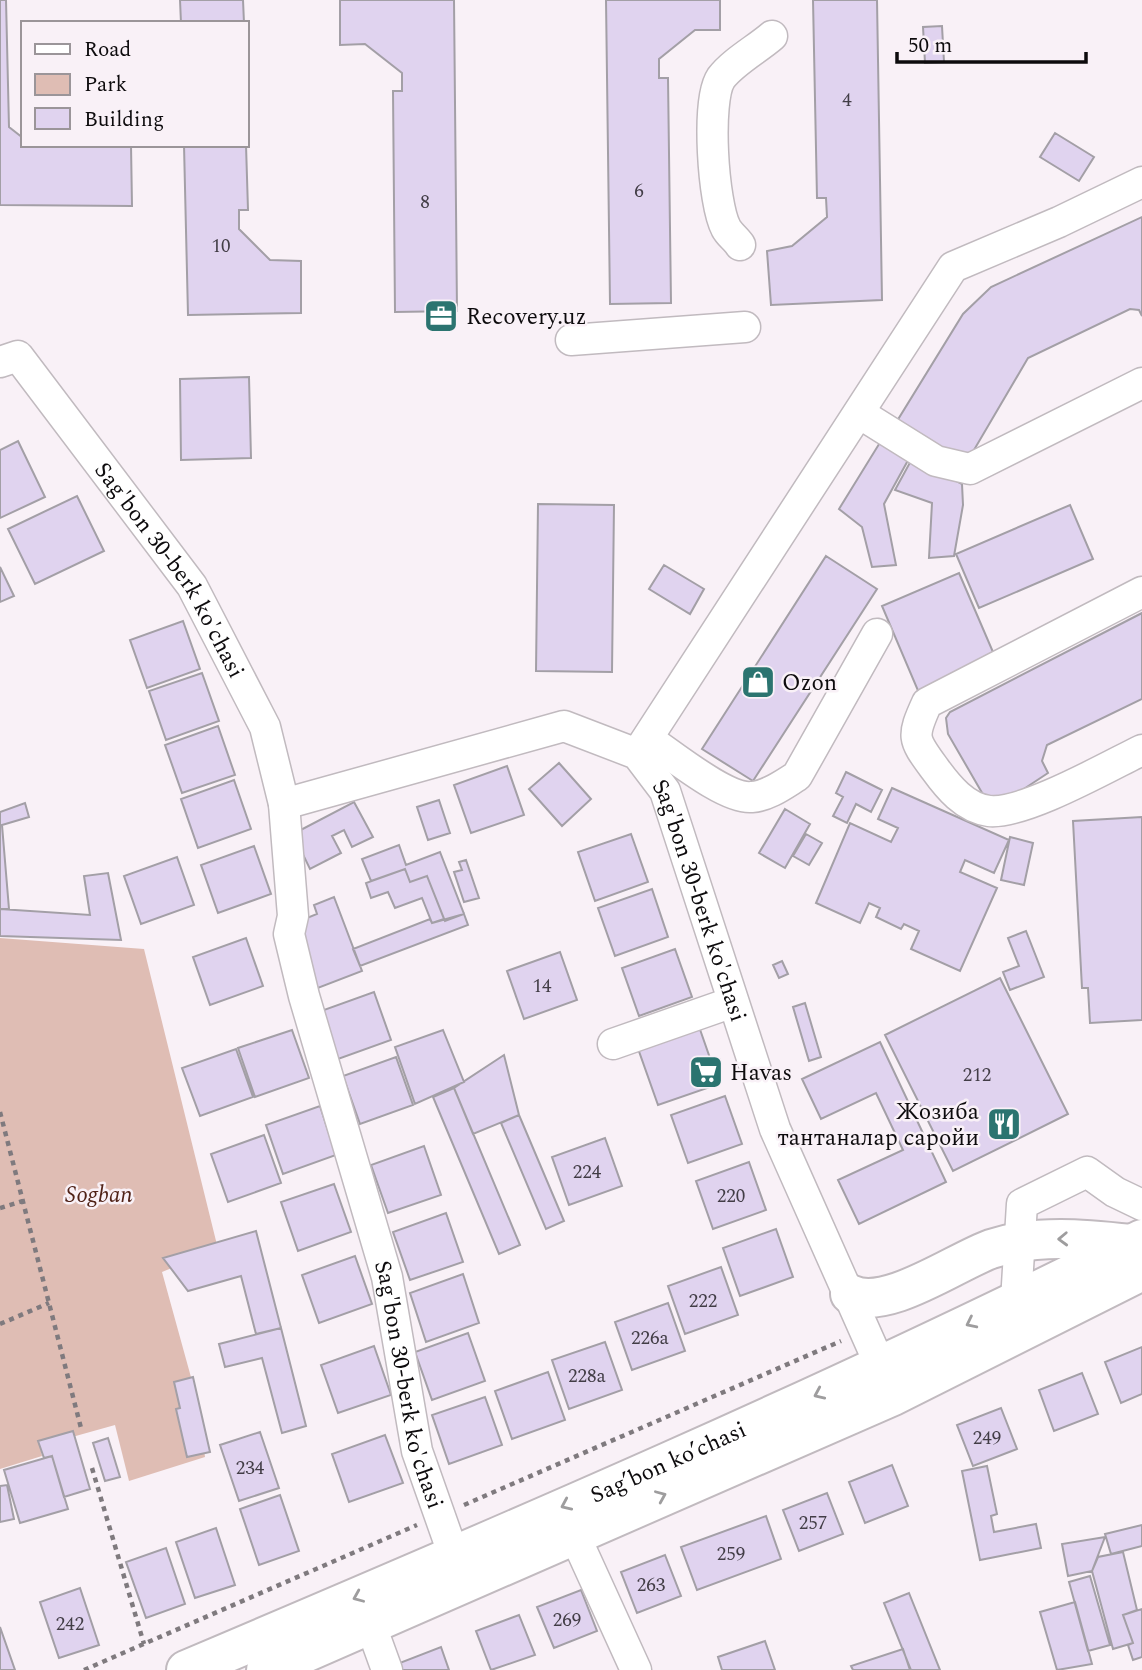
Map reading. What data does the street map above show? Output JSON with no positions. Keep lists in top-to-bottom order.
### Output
{
  "streets": {
    "main road": ["Sag’bon ko’chasi"],
    "street": ["Sag'bon 30-berk ko'chasi"]
  },
  "crossings": [
    ["Sag'bon 30-berk ko'chasi", "Sag’bon ko’chasi"]
  ],
  "parks": ["Sogban"],
  "places": {
    "office": ["Recovery.uz"],
    "shop": ["Ozon"],
    "supermarket": ["Havas"],
    "restaurant": ["Жозиба тантаналар саройи"]
  },
  "house_numbers": [
    "4",
    "6",
    "8",
    "10",
    "14",
    "212",
    "224",
    "220",
    "222",
    "226a",
    "228a",
    "249",
    "234",
    "257",
    "259",
    "263",
    "269",
    "242"
  ],
  "legend": ["Road", "Park", "Building"],
  "scale_bar": "50 m"
}
